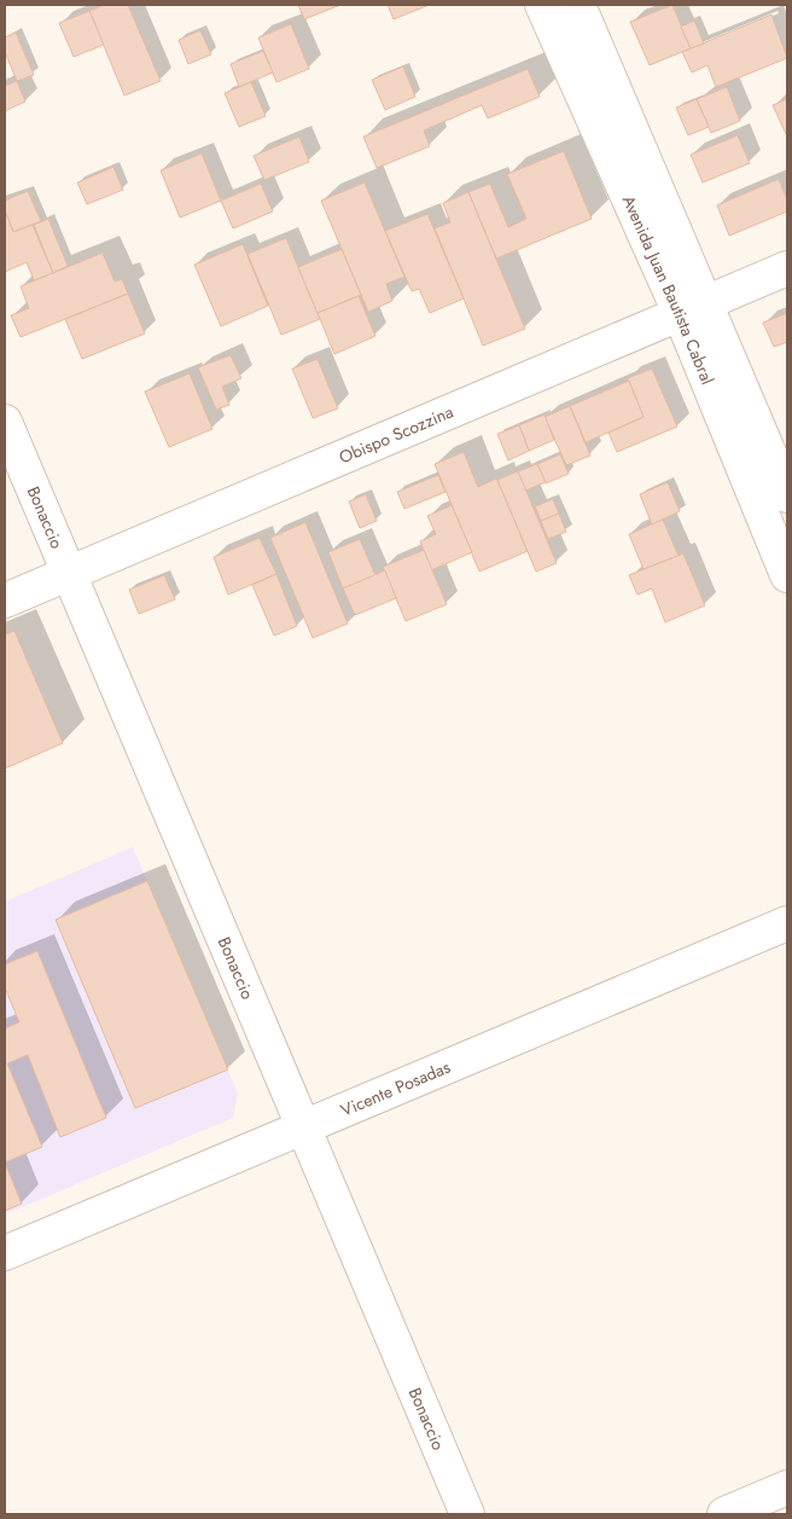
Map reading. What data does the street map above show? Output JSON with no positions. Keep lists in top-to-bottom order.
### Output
{
  "streets": {
    "street": [
      "Avenida Juan Bautista Cabral",
      "Obispo Scozzina",
      "Bonaccio",
      "Vicente Posadas"
    ]
  },
  "crossings": [
    ["Avenida Juan Bautista Cabral", "Obispo Scozzina"],
    ["Obispo Scozzina", "Bonaccio"],
    ["Bonaccio", "Vicente Posadas"]
  ]
}
